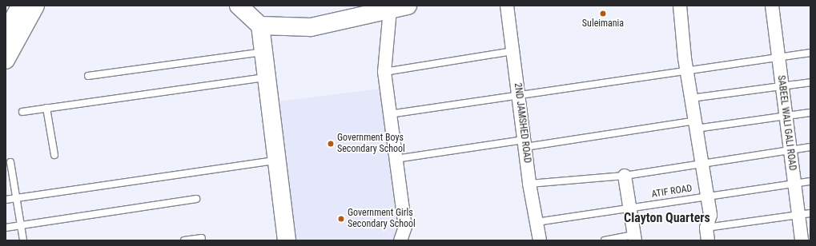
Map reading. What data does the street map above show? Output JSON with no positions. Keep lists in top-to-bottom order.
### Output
{
  "streets": {
    "street": ["2ND JAMSHED ROAD", "SABEEL WALI GALI ROAD"],
    "lane": ["ATIF ROAD"]
  },
  "crossings": [
    ["2ND JAMSHED ROAD", "ATIF ROAD"],
    ["SABEEL WALI GALI ROAD", "ATIF ROAD"]
  ],
  "districts": ["Clayton Quarters"],
  "places": ["Suleimania", "Government Boys Secondary School", "Government Girls Secondary School"]
}
